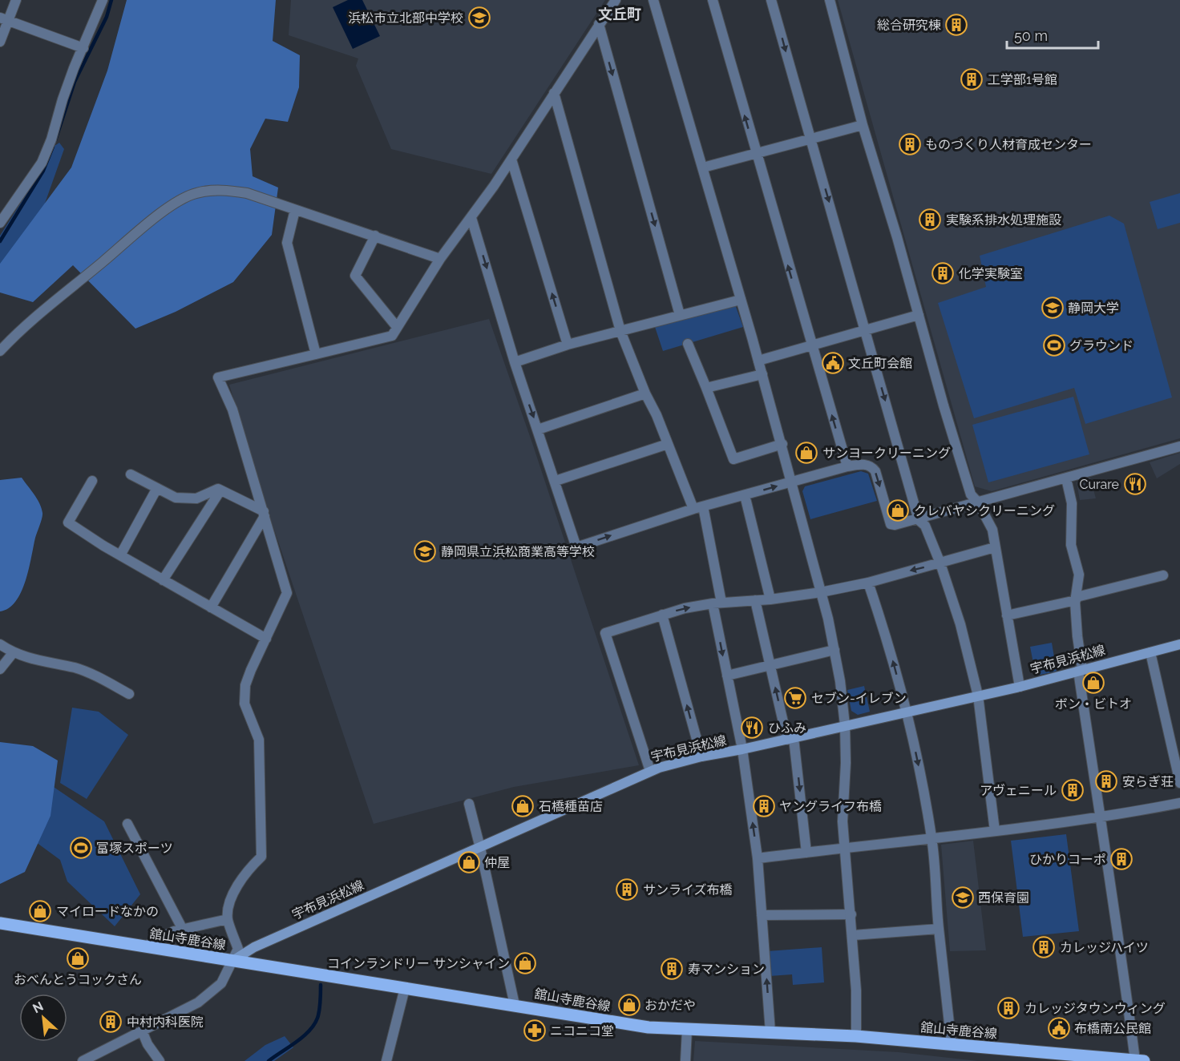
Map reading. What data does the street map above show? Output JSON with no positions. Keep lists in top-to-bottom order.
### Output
{
  "streets": {
    "main road": ["宇布見浜松線", "舘山寺鹿谷線"]
  },
  "crossings": [
    ["宇布見浜松線", "舘山寺鹿谷線"]
  ],
  "districts": ["文丘町"],
  "places": {
    "school or university": [
      "浜松市立北部中学校",
      "静岡大学",
      "静岡県立浜松商業高等学校",
      "西保育園"
    ],
    "building": [
      "総合研究棟",
      "工学部1号館",
      "ものづくり人材育成センター",
      "実験系排水処理施設",
      "化学実験室",
      "安らぎ荘",
      "アヴェニール",
      "ヤングライフ布橋",
      "ひかりコーポ",
      "サンライズ布橋",
      "カレッジハイツ",
      "寿マンション",
      "カレッジタウンウィング",
      "中村内科医院"
    ],
    "sports": ["グラウンド", "富塚スポーツ"],
    "public building": ["文丘町会館", "布橋南公民館"],
    "shop": [
      "サンヨークリーニング",
      "クレバヤシクリーニング",
      "ボン・ビトオ",
      "石橋種苗店",
      "仲屋",
      "マイロードなかの",
      "おべんとうコックさん",
      "コインランドリー サンシャイン",
      "おかだや"
    ],
    "restaurant": ["Curare", "ひふみ"],
    "supermarket": ["セブン-イレブン"],
    "pharmacy": ["ニコニコ堂"]
  },
  "scale_bar": "50 m",
  "north": "top left"
}
